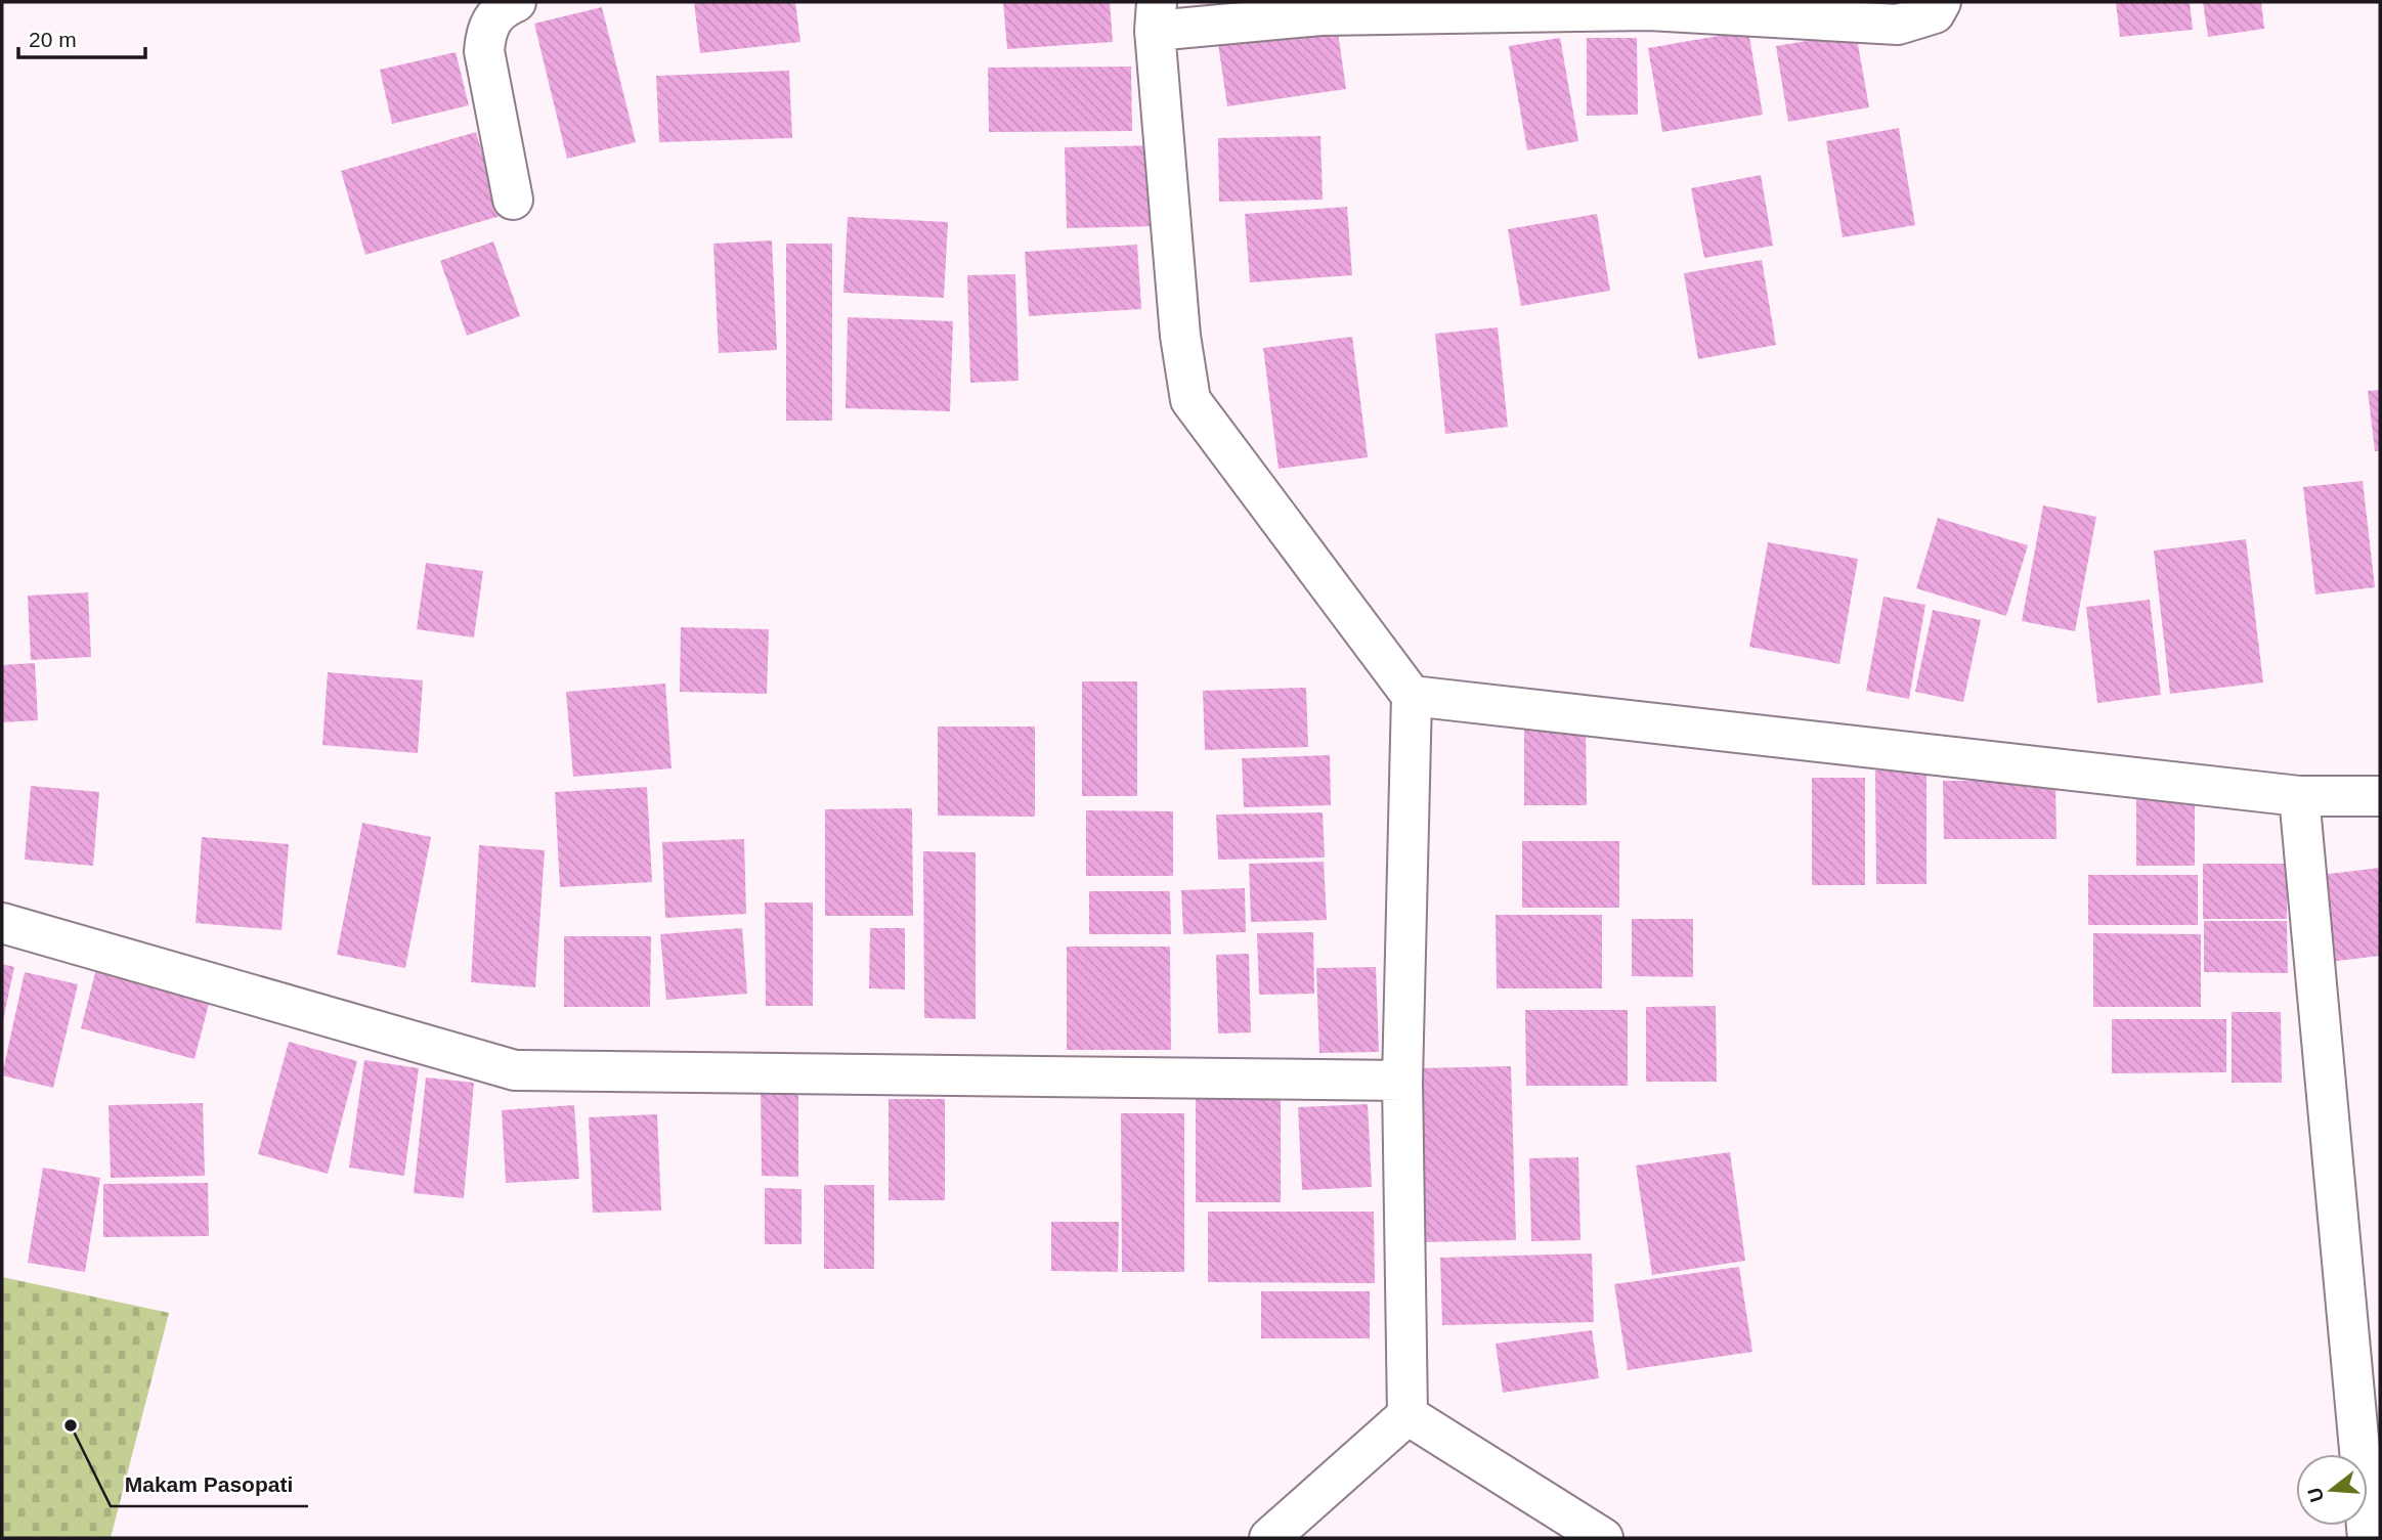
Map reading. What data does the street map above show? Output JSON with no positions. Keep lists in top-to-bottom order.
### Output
{
  "places": ["Makam Pasopati"],
  "scale_bar": "20 m",
  "north": "left"
}
